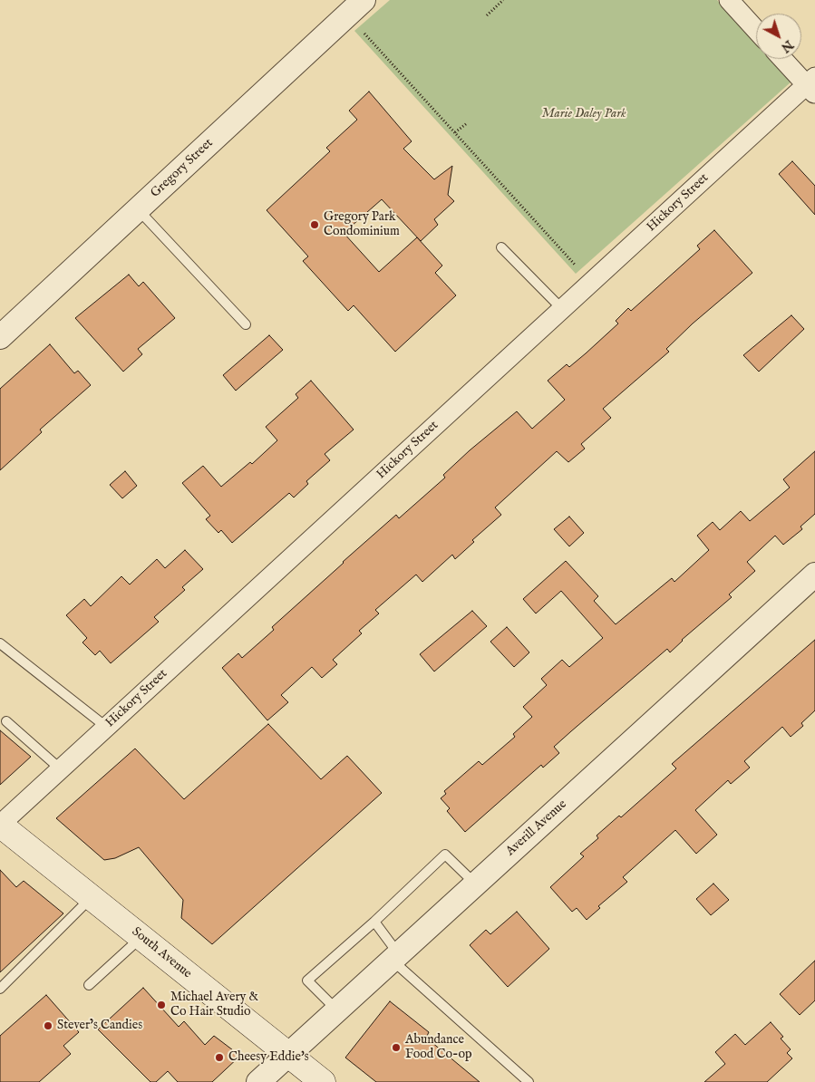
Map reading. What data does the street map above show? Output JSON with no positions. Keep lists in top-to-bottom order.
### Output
{
  "streets": {
    "main road": ["South Avenue"],
    "street": ["Gregory Street", "Hickory Street", "Averill Avenue"]
  },
  "crossings": [
    ["Hickory Street", "South Avenue"],
    ["Averill Avenue", "South Avenue"]
  ],
  "parks": ["Marie Daley Park"],
  "places": [
    "Gregory Park Condominium",
    "Michael Avery & Co Hair Studio",
    "Stever’s Candies",
    "Abundance Food Co-op",
    "Cheesy Eddie's"
  ],
  "north": "bottom right"
}
